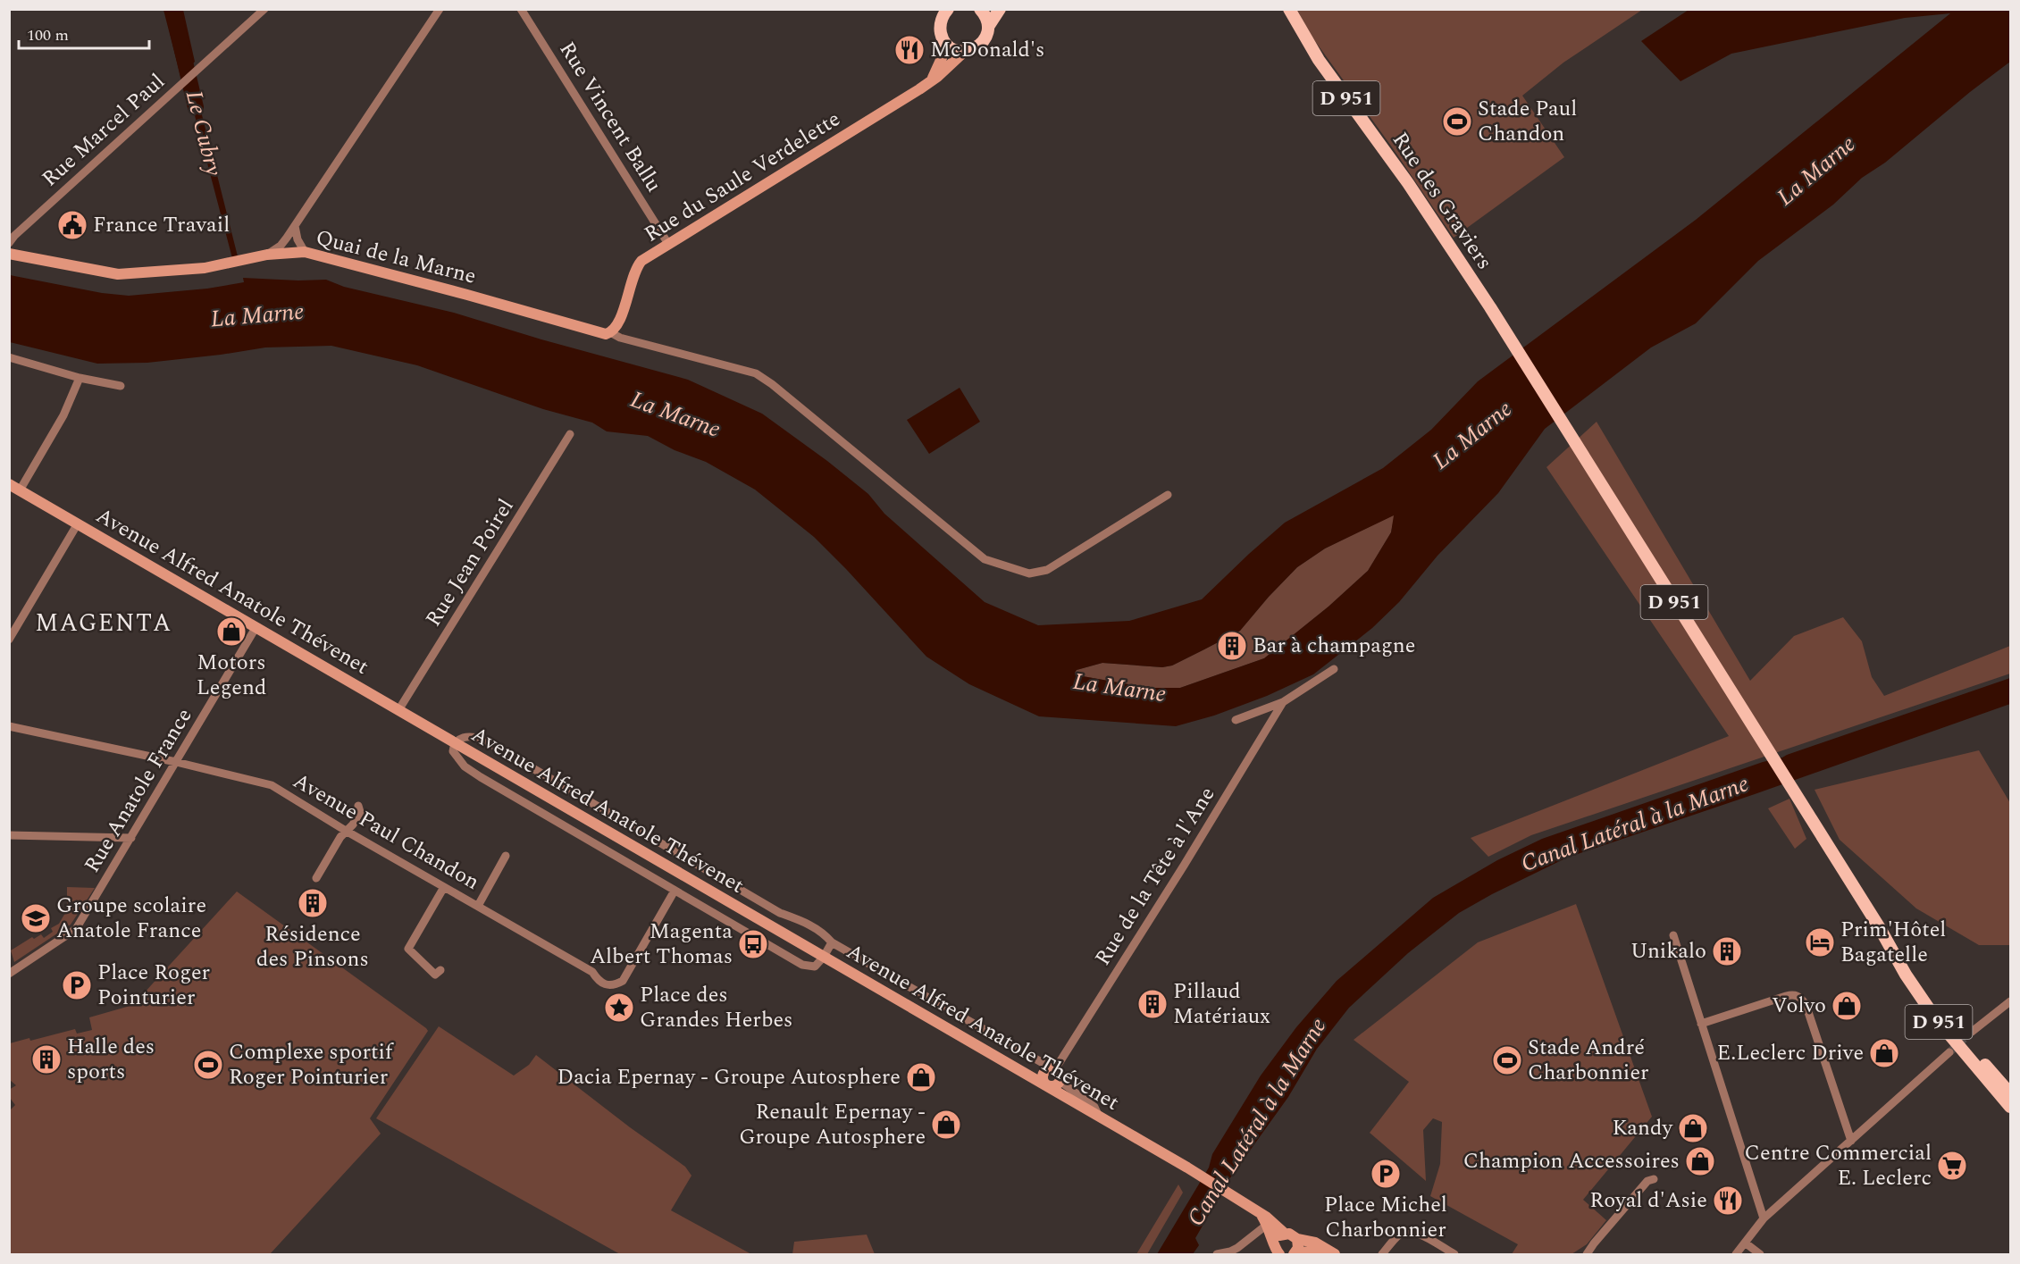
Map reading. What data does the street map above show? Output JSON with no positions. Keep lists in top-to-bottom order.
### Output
{
  "streets": {
    "main road": [
      "D 951",
      "Rue du Saule Verdelette",
      "Rue des Graviers",
      "Quai de la Marne",
      "Avenue Alfred Anatole Thévenet"
    ],
    "street": [
      "Rue Vincent Ballu",
      "Rue Marcel Paul",
      "Rue Jean Poirel",
      "Rue Anatole France",
      "Avenue Paul Chandon",
      "Rue de la Tête à l'Ane"
    ]
  },
  "crossings": [
    ["D 951", "Rue des Graviers"],
    ["Rue Vincent Ballu", "Rue du Saule Verdelette"],
    ["Rue du Saule Verdelette", "Quai de la Marne"],
    ["Rue Jean Poirel", "Avenue Alfred Anatole Thévenet"],
    ["Avenue Alfred Anatole Thévenet", "Rue Anatole France"],
    ["Avenue Alfred Anatole Thévenet", "Rue de la Tête à l'Ane"],
    ["Rue Anatole France", "Avenue Paul Chandon"]
  ],
  "districts": ["MAGENTA"],
  "water": ["Le Cubry", "La Marne", "Canal Latéral à la Marne"],
  "places": {
    "restaurant": ["McDonald's", "Royal d'Asie"],
    "sports": ["Stade Paul Chandon", "Stade André Charbonnier", "Complexe sportif Roger Pointurier"],
    "public building": ["France Travail"],
    "shop": [
      "Motors Legend",
      "Volvo",
      "E.Leclerc Drive",
      "Dacia Epernay - Groupe Autosphere",
      "Renault Epernay - Groupe Autosphere",
      "Kandy",
      "Champion Accessoires"
    ],
    "building": [
      "Bar à champagne",
      "Résidence des Pinsons",
      "Unikalo",
      "Pillaud Matériaux",
      "Halle des sports"
    ],
    "school or university": ["Groupe scolaire Anatole France"],
    "hotel": ["Prim'Hôtel Bagatelle"],
    "bus stop": ["Magenta Albert Thomas"],
    "parking": ["Place Roger Pointurier", "Place Michel Charbonnier"],
    "place": ["Place des Grandes Herbes"],
    "supermarket": ["Centre Commercial E. Leclerc"]
  },
  "scale_bar": "100 m"
}
